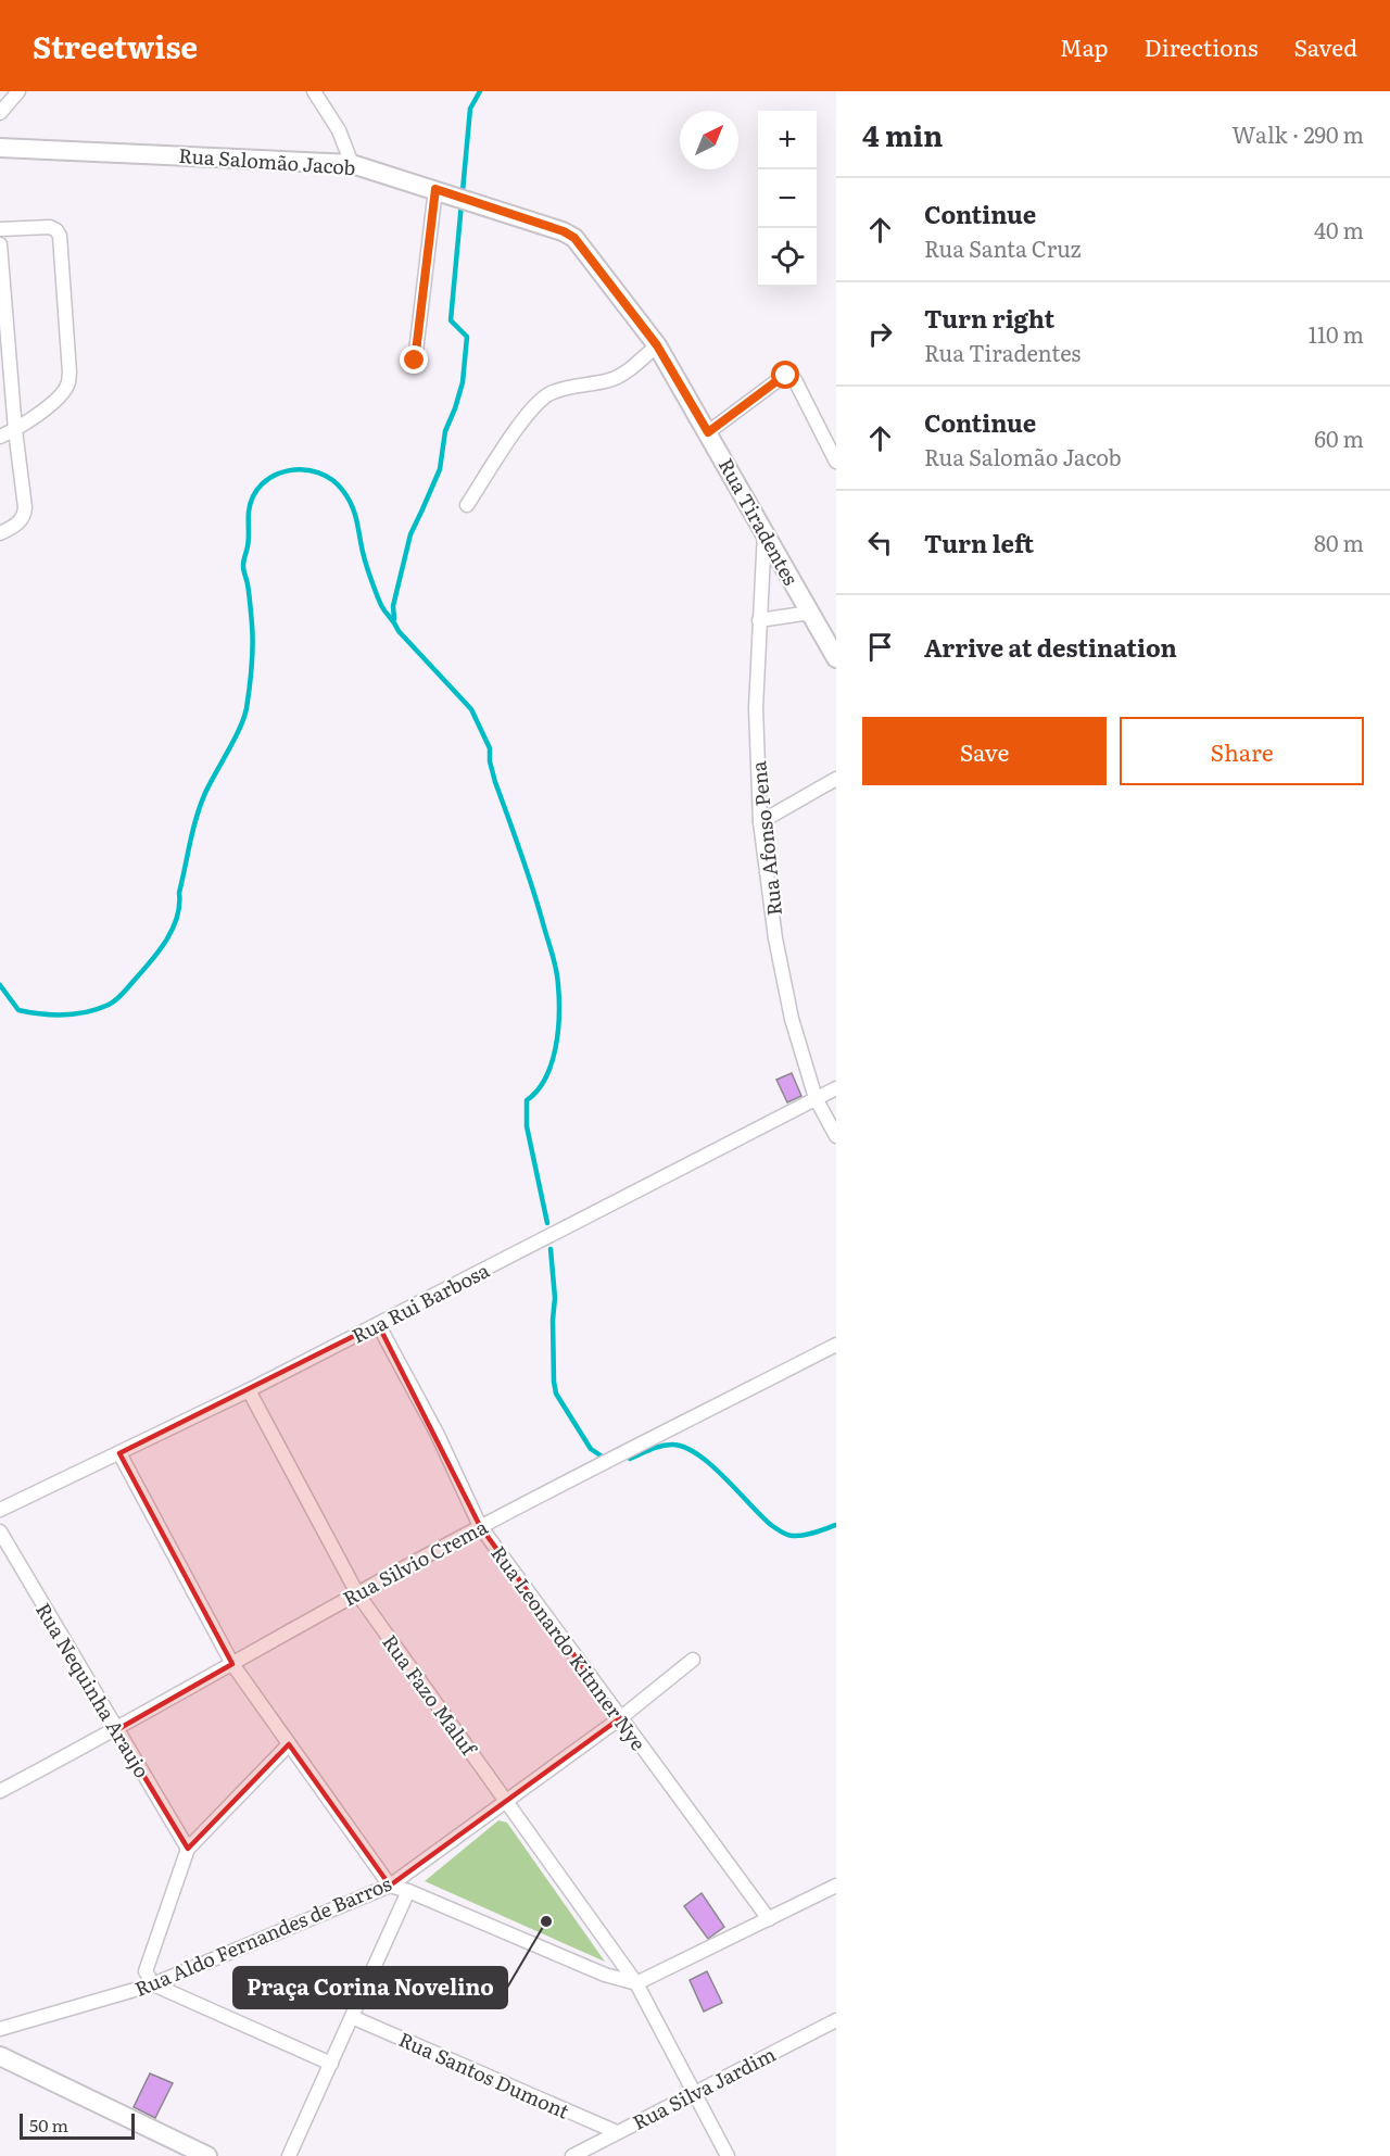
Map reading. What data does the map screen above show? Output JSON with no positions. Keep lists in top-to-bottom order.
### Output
{
  "streets": {
    "street": [
      "Rua Salomão Jacob",
      "Rua Tiradentes",
      "Rua Afonso Pena",
      "Rua Rui Barbosa",
      "Rua Silvio Crema",
      "Rua Leonardo Kitnner Nye",
      "Rua Nequinha Araujo",
      "Rua Fazo Maluf",
      "Rua Aldo Fernandes de Barros",
      "Rua Santos Dumont",
      "Rua Silva Jardim"
    ]
  },
  "crossings": [
    ["Rua Salomão Jacob", "Rua Tiradentes"],
    ["Rua Tiradentes", "Rua Afonso Pena"],
    ["Rua Afonso Pena", "Rua Rui Barbosa"],
    ["Rua Rui Barbosa", "Rua Leonardo Kitnner Nye"],
    ["Rua Rui Barbosa", "Rua Fazo Maluf"],
    ["Rua Silvio Crema", "Rua Leonardo Kitnner Nye"],
    ["Rua Silvio Crema", "Rua Nequinha Araujo"],
    ["Rua Silvio Crema", "Rua Fazo Maluf"],
    ["Rua Leonardo Kitnner Nye", "Rua Aldo Fernandes de Barros"],
    ["Rua Fazo Maluf", "Rua Aldo Fernandes de Barros"],
    ["Rua Fazo Maluf", "Rua Silva Jardim"],
    ["Rua Santos Dumont", "Rua Silva Jardim"]
  ],
  "places": ["Praça Corina Novelino"],
  "scale_bar": "50 m",
  "north": "top right",
  "page": {
    "header": "Streetwise",
    "nav": ["Map", "Directions", "Saved"],
    "heading": ["4 min", "Walk · 290 m"],
    "map_buttons": ["+", "−"],
    "list": [
      ["Continue", "Rua Santa Cruz", "40 m"],
      ["Turn right", "Rua Tiradentes", "110 m"],
      ["Continue", "Rua Salomão Jacob", "60 m"],
      ["Turn left", "80 m"],
      "Arrive at destination"
    ],
    "buttons": ["Save", "Share"],
    "scale": "50 m"
  }
}
